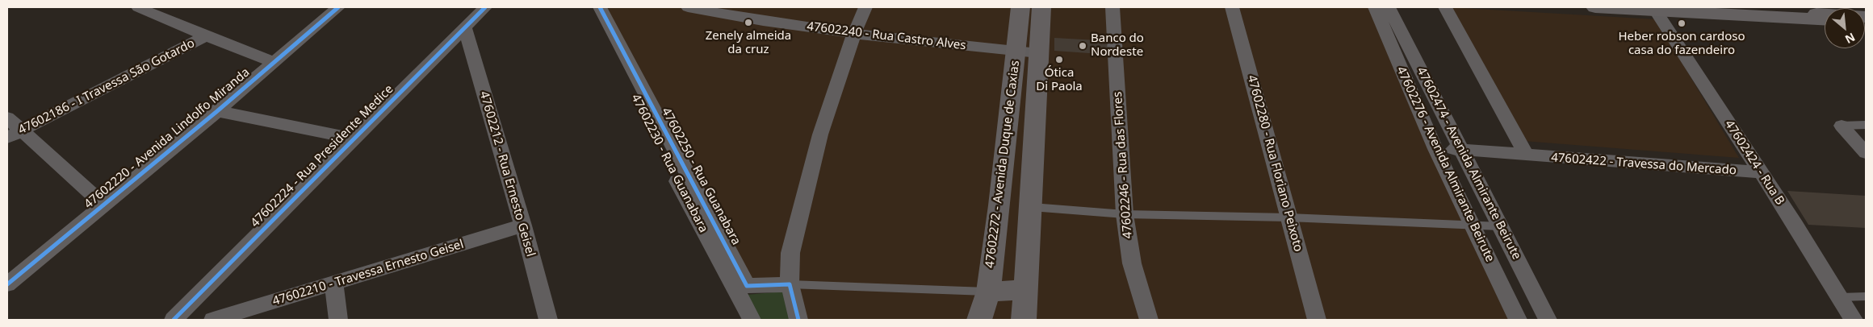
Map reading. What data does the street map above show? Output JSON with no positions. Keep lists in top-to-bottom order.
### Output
{
  "streets": {
    "street": [
      "47602240 - Rua Castro Alves",
      "47602186 - I Travessa São Gotardo",
      "47602220 - Avenida Lindolfo Miranda",
      "47602224 - Rua Presidente Medice",
      "47602424 - Rua B",
      "47602230 - Rua Guanabara",
      "47602280 - Rua Floriano Peixoto",
      "47602474 - Avenida Almirante Beirute",
      "47602272 - Avenida Duque de Caxias",
      "47602276 - Avenida Almirante Beirute",
      "47602422 - Travessa do Mercado",
      "47602246 - Rua das Flores",
      "47602212 - Rua Ernesto Geisel",
      "47602250 - Rua Guanabara",
      "47602210 - Travessa Ernesto Geisel"
    ]
  },
  "crossings": [
    ["47602240 - Rua Castro Alves", "47602272 - Avenida Duque de Caxias"],
    ["47602224 - Rua Presidente Medice", "47602212 - Rua Ernesto Geisel"],
    ["47602424 - Rua B", "47602422 - Travessa do Mercado"],
    ["47602230 - Rua Guanabara", "47602250 - Rua Guanabara"],
    ["47602474 - Avenida Almirante Beirute", "47602422 - Travessa do Mercado"],
    ["47602276 - Avenida Almirante Beirute", "47602422 - Travessa do Mercado"],
    ["47602212 - Rua Ernesto Geisel", "47602210 - Travessa Ernesto Geisel"]
  ],
  "places": [
    "Zenely almeida da cruz",
    "Heber robson cardoso casa do fazendeiro",
    "Banco do Nordeste",
    "Ótica Di Paola"
  ],
  "north": "bottom right"
}
